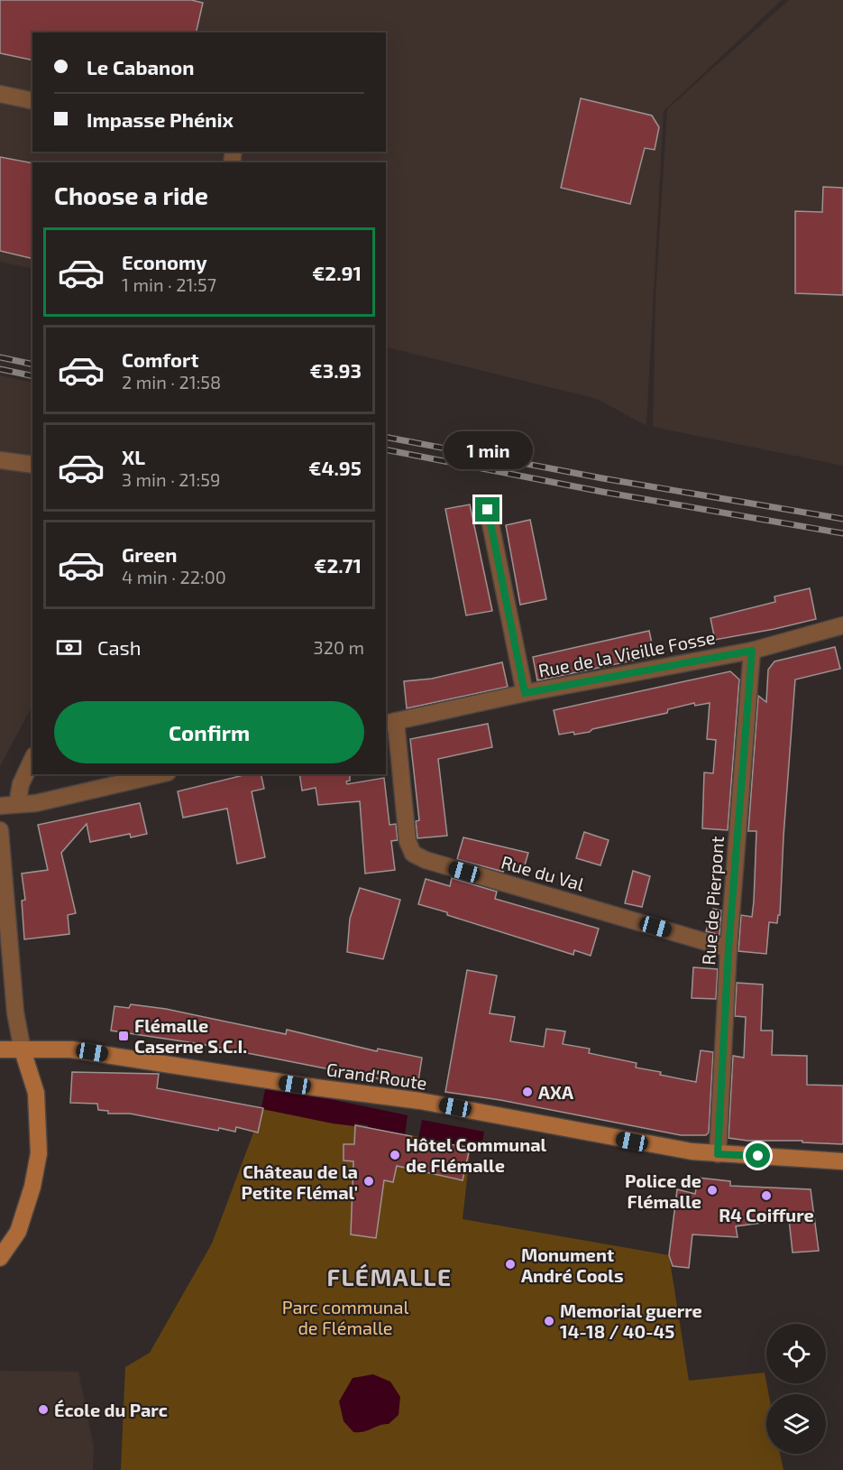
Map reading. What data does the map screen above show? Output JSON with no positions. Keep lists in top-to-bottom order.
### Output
{
  "streets": {
    "street": [
      "Rue de la Vieille Fosse",
      "Rue du Val",
      "Rue de Pierpont",
      "Grand'Route"
    ]
  },
  "crossings": [
    ["Rue de la Vieille Fosse", "Rue du Val"],
    ["Rue de la Vieille Fosse", "Rue de Pierpont"],
    ["Rue du Val", "Rue de Pierpont"],
    ["Rue de Pierpont", "Grand'Route"]
  ],
  "districts": ["FLÉMALLE"],
  "parks": ["Parc communal de Flémalle"],
  "places": {
    "transit": ["Flémalle Caserne S.C.I."],
    "other": [
      "AXA",
      "Hôtel Communal de Flémalle",
      "Château de la Petite Flémal'",
      "Police de Flémalle",
      "R4 Coiffure",
      "Monument André Cools",
      "Memorial guerre 14-18 / 40-45",
      "École du Parc"
    ]
  },
  "page": {
    "banner": ["Le Cabanon", "Impasse Phénix"],
    "heading": "Choose a ride",
    "list": [
      {
        "name": "Economy",
        "note": "1 min · 21:57",
        "value": "€2.91"
      },
      {
        "name": "Comfort",
        "note": "2 min · 21:58",
        "value": "€3.93"
      },
      {
        "name": "XL",
        "note": "3 min · 21:59",
        "value": "€4.95"
      },
      {
        "name": "Green",
        "note": "4 min · 22:00",
        "value": "€2.71"
      }
    ],
    "bubble": "1 min",
    "pay": ["Cash", "320 m"],
    "buttons": "Confirm"
  }
}
